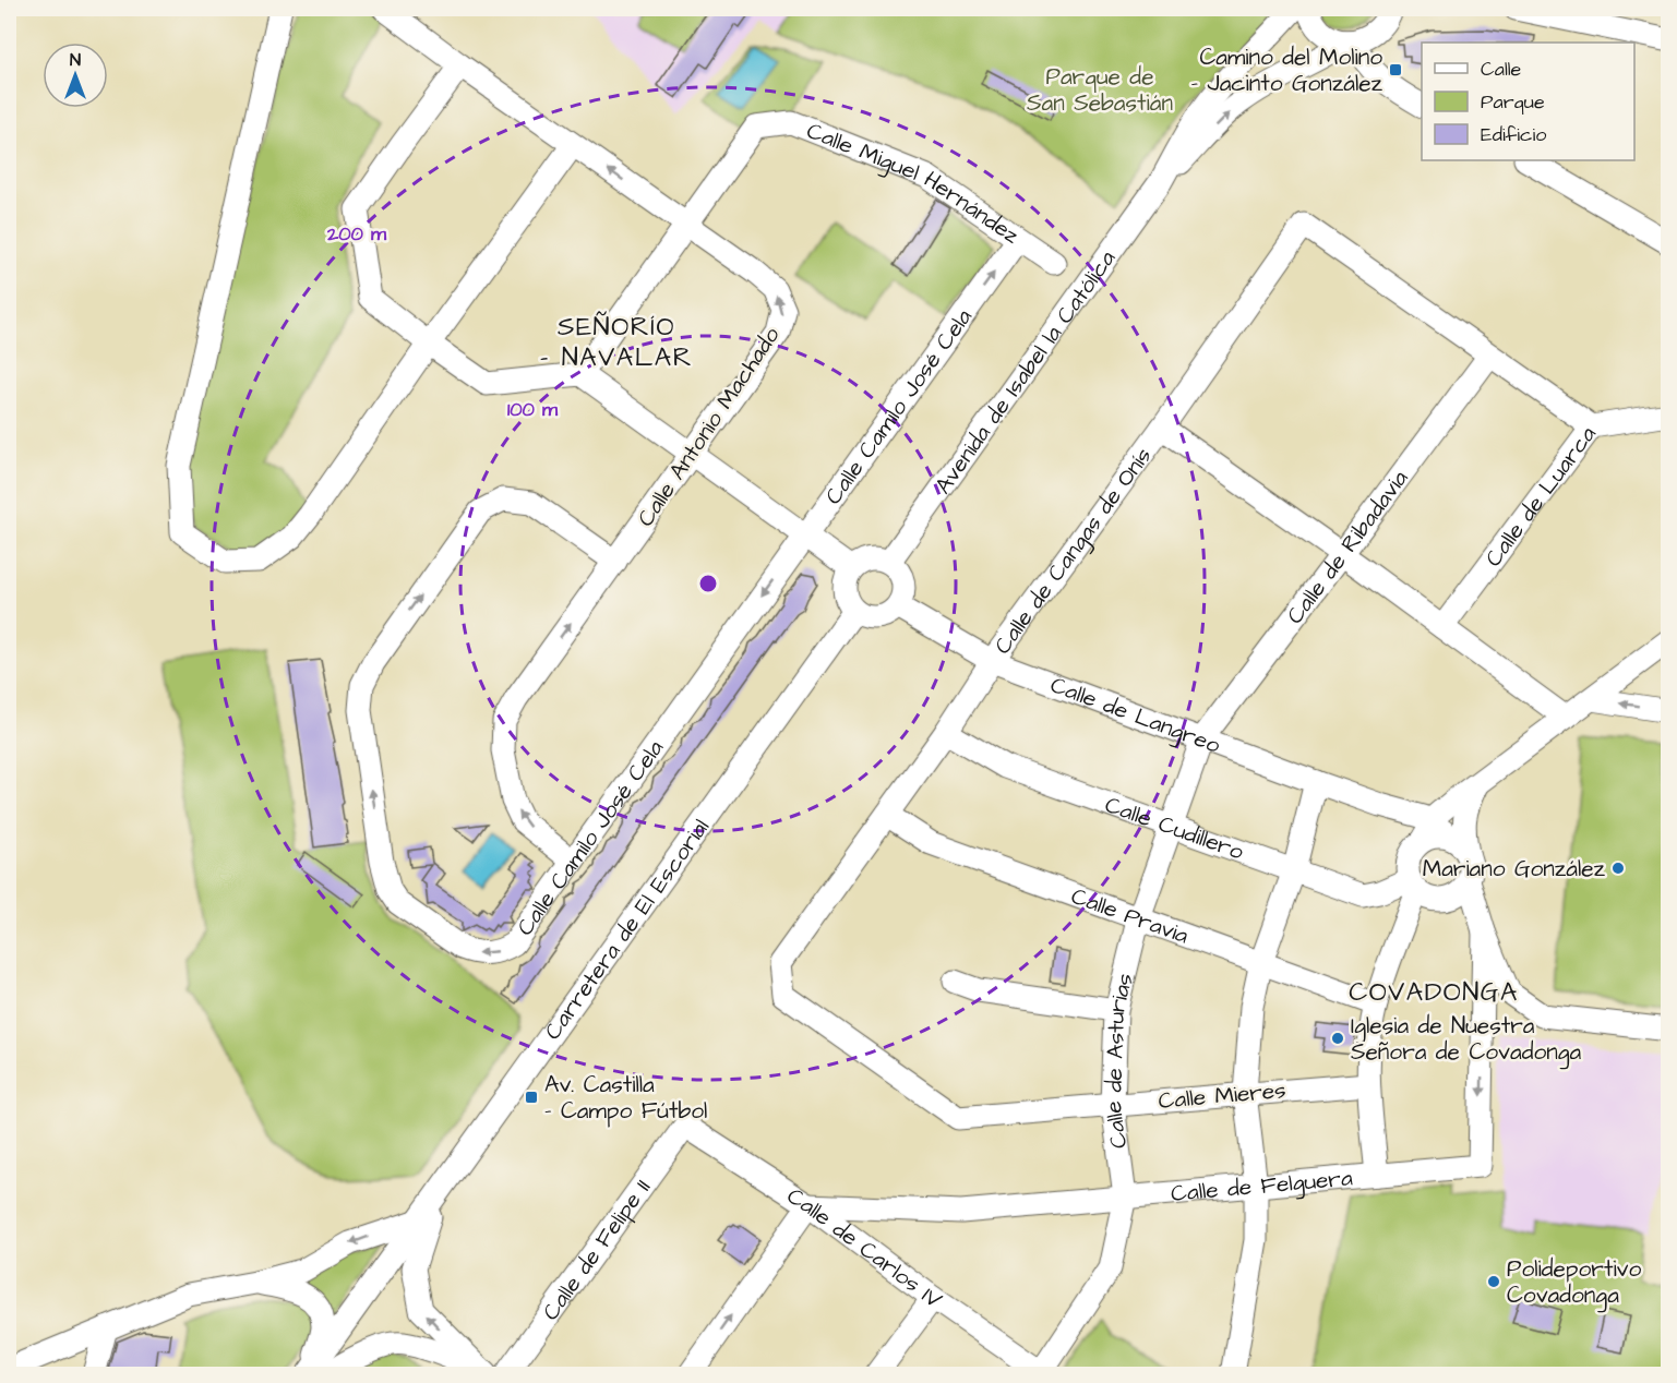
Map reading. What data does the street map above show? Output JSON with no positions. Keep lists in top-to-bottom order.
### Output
{
  "streets": {
    "street": [
      "Calle Miguel Hernández",
      "Avenida de Isabel la Católica",
      "Calle Camilo José Cela",
      "Calle Antonio Machado",
      "Calle de Luarca",
      "Calle de Ribadavia",
      "Calle de Cangas de Onís",
      "Calle de Langreo",
      "Calle Cudillero",
      "Calle Pravia",
      "Carretera de El Escorial",
      "Calle de Asturias",
      "Calle Mieres",
      "Calle de Felguera",
      "Calle de Carlos IV",
      "Calle de Felipe II"
    ]
  },
  "crossings": [
    ["Calle Miguel Hernández", "Calle Camilo José Cela"],
    ["Calle Miguel Hernández", "Calle Antonio Machado"],
    ["Avenida de Isabel la Católica", "Calle de Langreo"],
    ["Avenida de Isabel la Católica", "Carretera de El Escorial"],
    ["Calle Camilo José Cela", "Calle Antonio Machado"],
    ["Calle de Luarca", "Calle de Cangas de Onís"],
    ["Calle de Ribadavia", "Calle de Cangas de Onís"],
    ["Calle de Ribadavia", "Calle de Langreo"],
    ["Calle de Ribadavia", "Calle de Asturias"],
    ["Calle de Cangas de Onís", "Calle de Langreo"],
    ["Calle de Cangas de Onís", "Calle Cudillero"],
    ["Calle de Cangas de Onís", "Calle Pravia"],
    ["Calle de Cangas de Onís", "Calle Mieres"],
    ["Calle de Langreo", "Calle Cudillero"],
    ["Calle de Langreo", "Carretera de El Escorial"],
    ["Calle de Langreo", "Calle de Asturias"],
    ["Calle Cudillero", "Calle de Asturias"],
    ["Calle Pravia", "Calle de Asturias"],
    ["Calle de Asturias", "Calle Mieres"],
    ["Calle de Asturias", "Calle de Felguera"],
    ["Calle de Asturias", "Calle de Carlos IV"],
    ["Calle de Felguera", "Calle de Carlos IV"],
    ["Calle de Carlos IV", "Calle de Felipe II"]
  ],
  "districts": ["SEÑORÍO - NAVALAR", "COVADONGA"],
  "parks": ["Parque de San Sebastián"],
  "places": {
    "transit": ["Camino del Molino - Jacinto González", "Av. Castilla - Campo Fútbol"],
    "other": ["Mariano González", "Iglesia de Nuestra Señora de Covadonga", "Polideportivo Covadonga"]
  },
  "legend": ["Calle", "Parque", "Edificio"],
  "north": "top",
  "rings": ["200 m", "100 m"]
}
